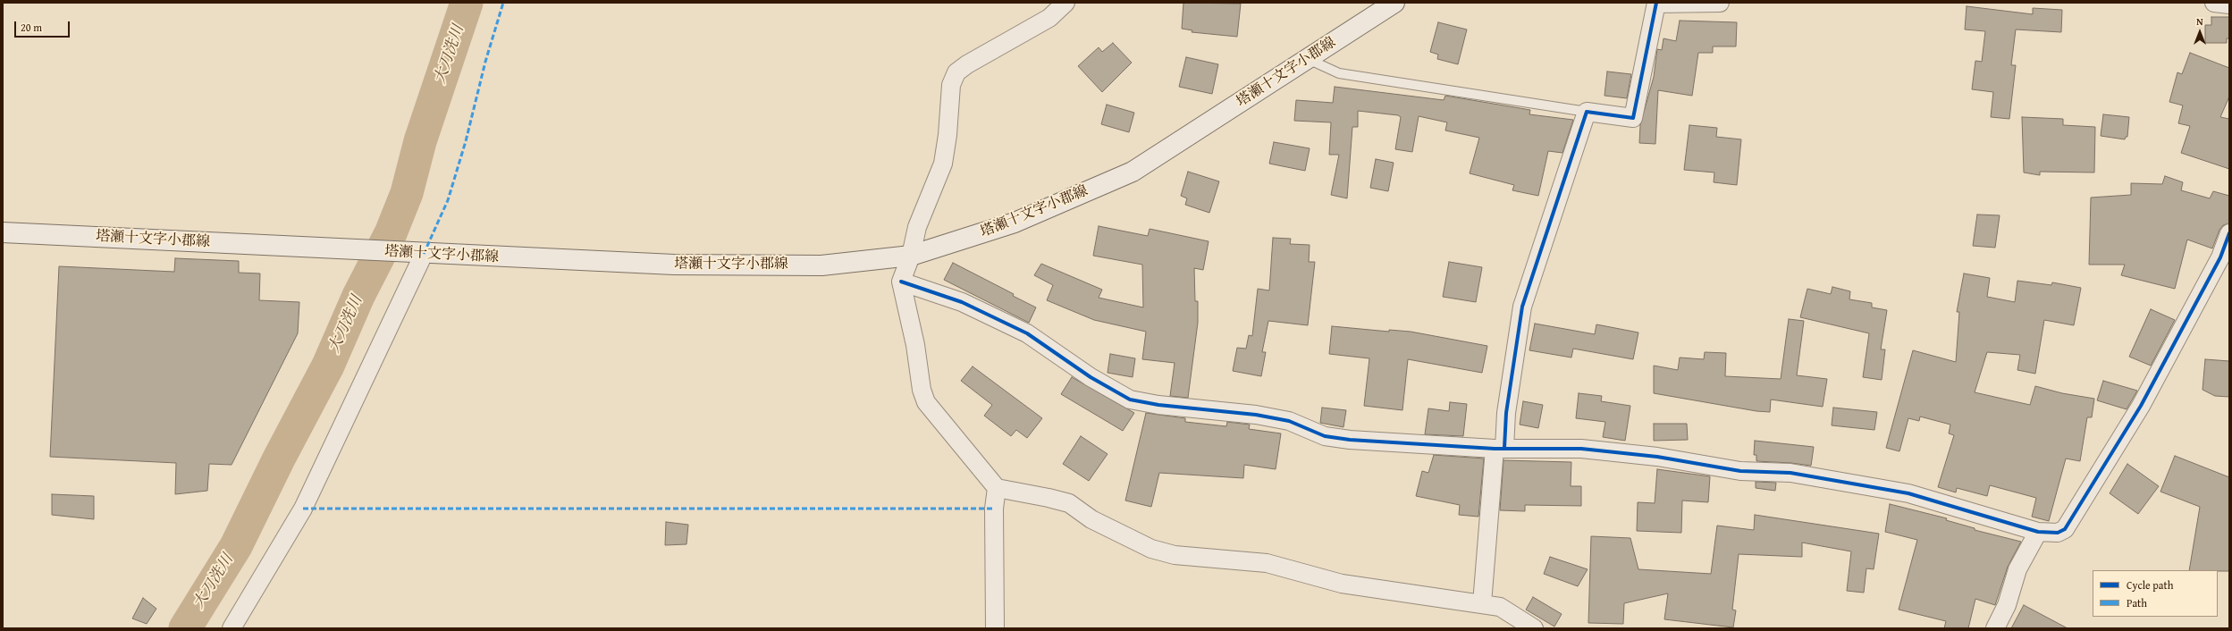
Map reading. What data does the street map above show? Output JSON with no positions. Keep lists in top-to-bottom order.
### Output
{
  "streets": {
    "main road": ["塔瀬十文字小郡線"]
  },
  "water": ["大刀洗川"],
  "legend": ["Cycle path", "Path"],
  "scale_bar": "20 m",
  "north": "top"
}
